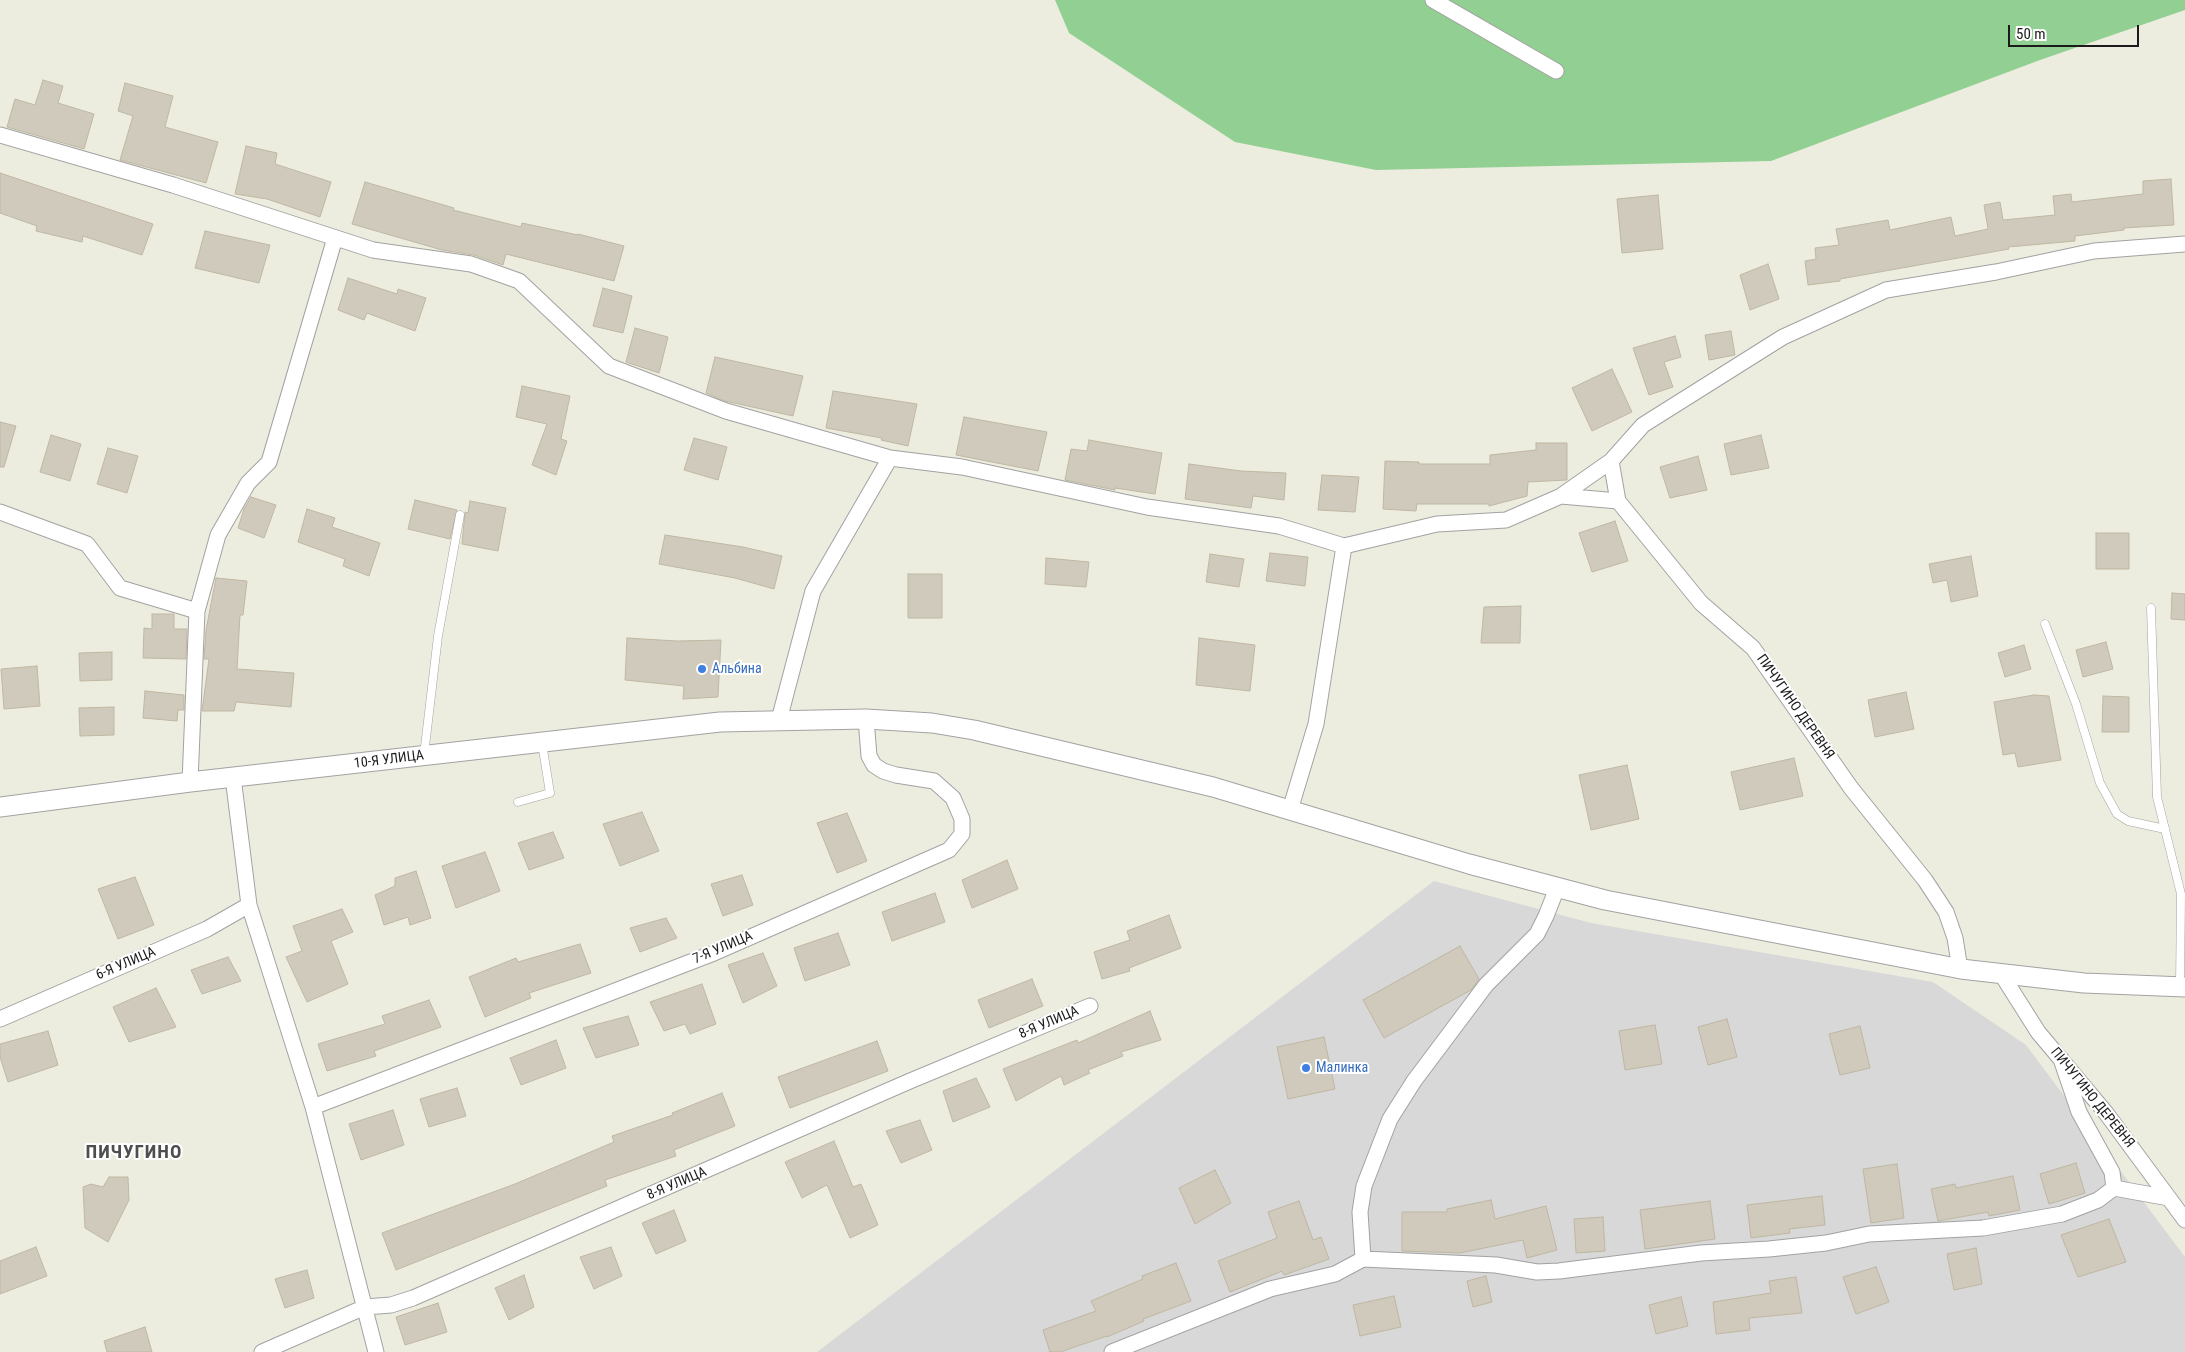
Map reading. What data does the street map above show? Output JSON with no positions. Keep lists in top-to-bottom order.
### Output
{
  "streets": {
    "street": [
      "ПИЧУГИНО ДЕРЕВНЯ",
      "10-Я УЛИЦА",
      "7-Я УЛИЦА",
      "6-Я УЛИЦА",
      "8-Я УЛИЦА"
    ]
  },
  "crossings": [
    ["ПИЧУГИНО ДЕРЕВНЯ", "10-Я УЛИЦА"],
    ["10-Я УЛИЦА", "7-Я УЛИЦА"]
  ],
  "districts": ["ПИЧУГИНО"],
  "places": ["Альбина", "Малинка"],
  "scale_bar": "50 m"
}
